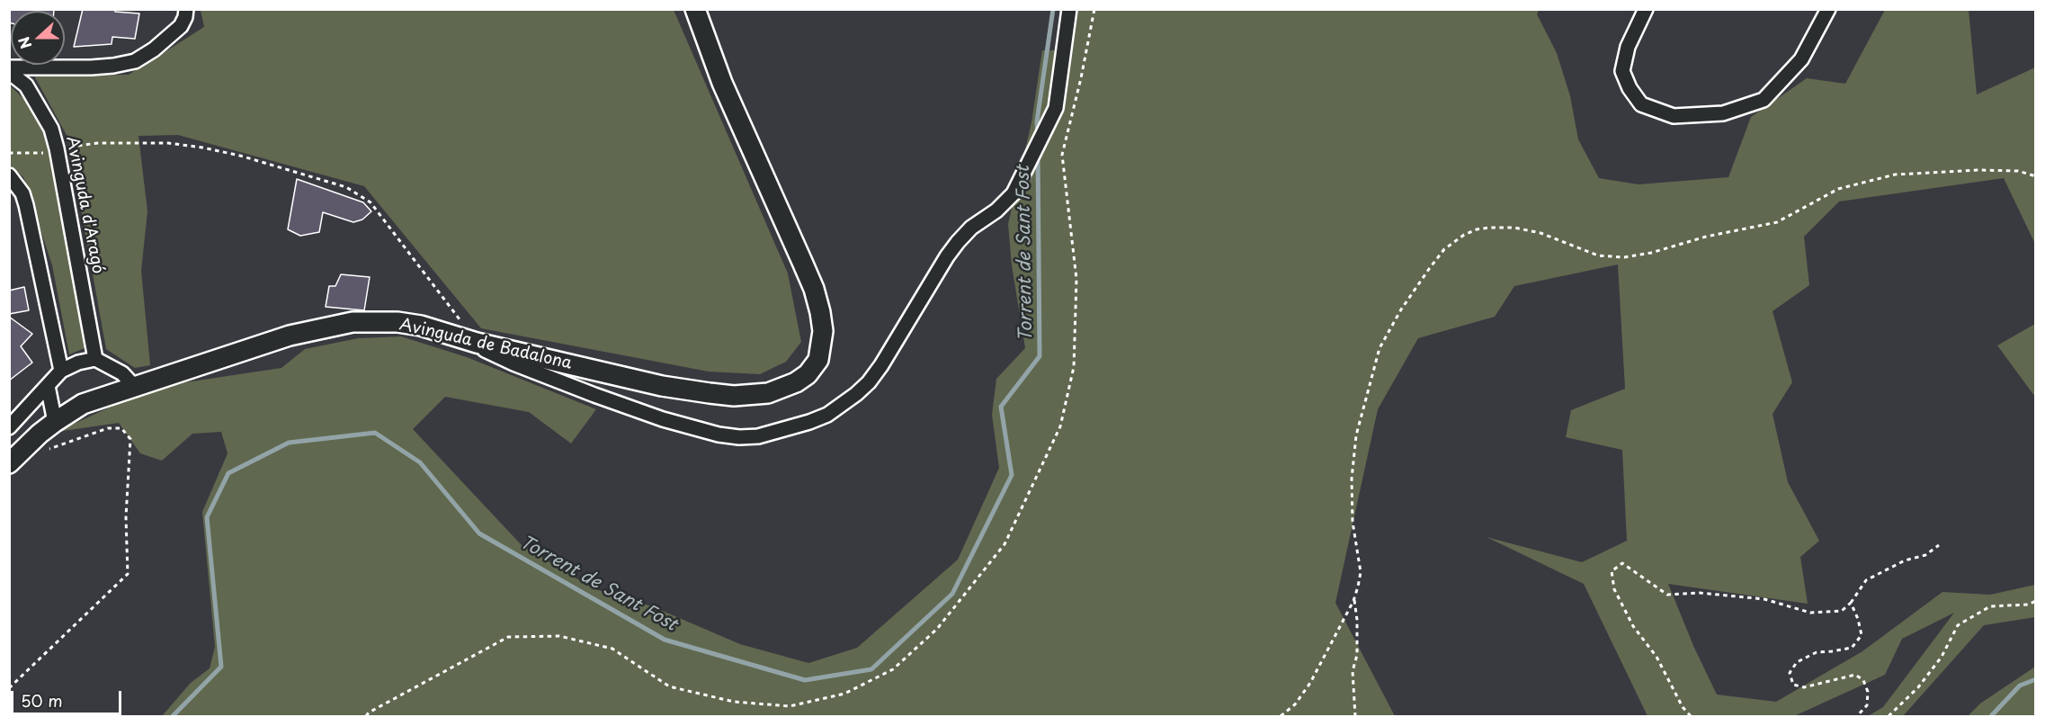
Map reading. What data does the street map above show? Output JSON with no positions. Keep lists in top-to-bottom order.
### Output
{
  "streets": {
    "street": ["Avinguda d'Aragó", "Avinguda de Badalona"]
  },
  "water": ["Torrent de Sant Fost"],
  "scale_bar": "50 m",
  "north": "left"
}
